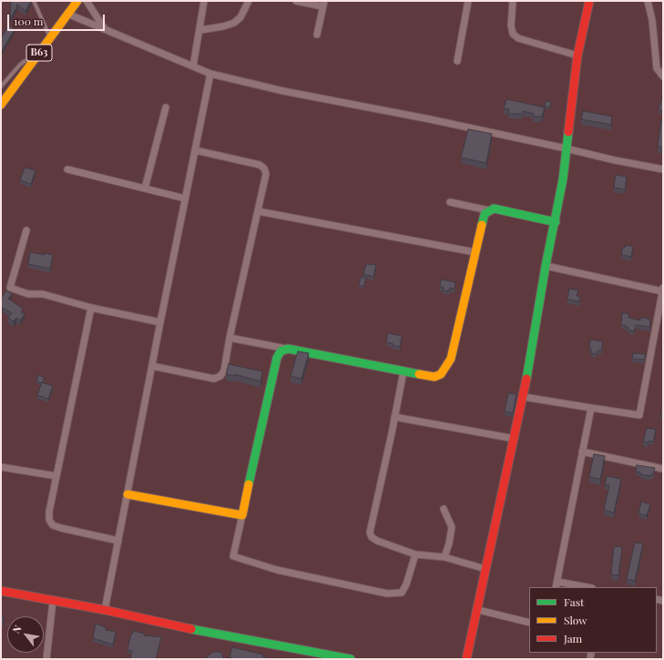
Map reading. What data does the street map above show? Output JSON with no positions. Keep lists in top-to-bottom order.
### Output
{
  "streets": {
    "main road": ["B63"]
  },
  "legend": ["Fast", "Slow", "Jam"],
  "scale_bar": "100 m",
  "north": "top left"
}
